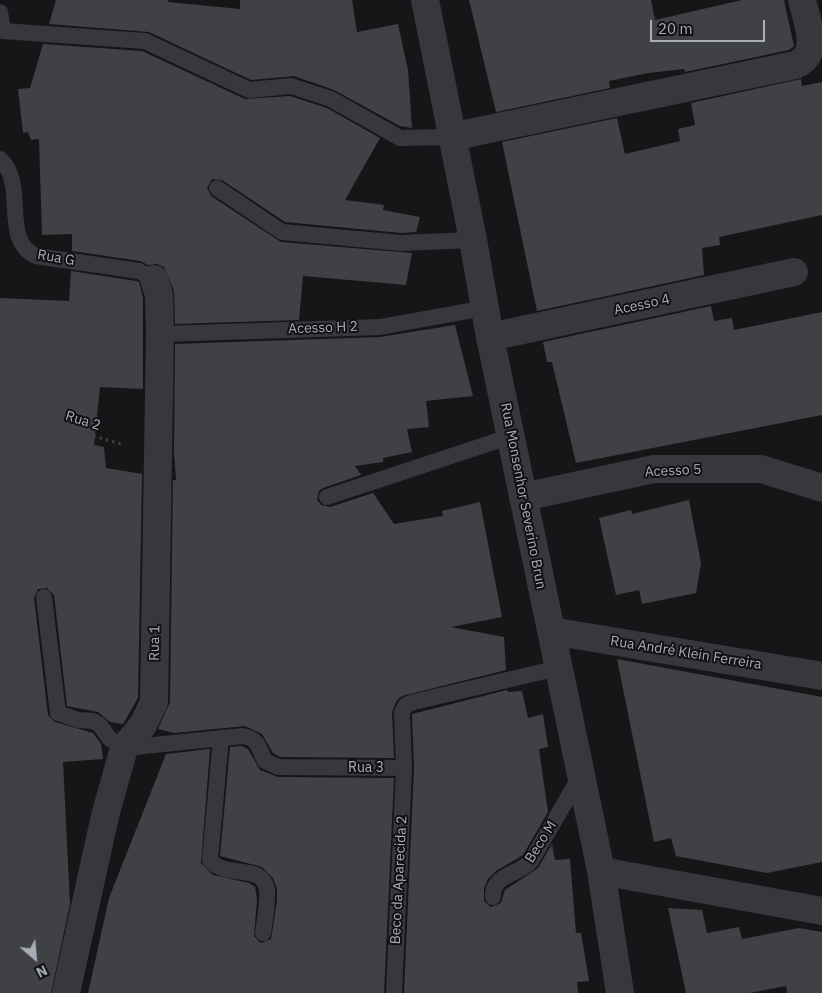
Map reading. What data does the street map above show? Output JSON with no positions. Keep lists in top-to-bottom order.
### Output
{
  "streets": {
    "street": [
      "Acesso 4",
      "Acesso 5",
      "Rua Monsenhor Severino Brun",
      "Rua 1",
      "Rua André Klein Ferreira"
    ],
    "lane": [
      "Rua G",
      "Acesso H 2",
      "Rua 3",
      "Beco M",
      "Beco da Aparecida 2"
    ],
    "path": ["Rua 2"]
  },
  "crossings": [
    ["Rua G", "Rua 1"],
    ["Acesso 4", "Rua Monsenhor Severino Brun"],
    ["Acesso H 2", "Rua Monsenhor Severino Brun"],
    ["Acesso H 2", "Rua 1"],
    ["Rua 2", "Rua 1"],
    ["Acesso 5", "Rua Monsenhor Severino Brun"],
    ["Rua Monsenhor Severino Brun", "Rua André Klein Ferreira"],
    ["Rua Monsenhor Severino Brun", "Rua 3"],
    ["Rua Monsenhor Severino Brun", "Beco M"],
    ["Rua 1", "Rua 3"],
    ["Rua 3", "Beco da Aparecida 2"]
  ],
  "scale_bar": "20 m",
  "north": "bottom right"
}
